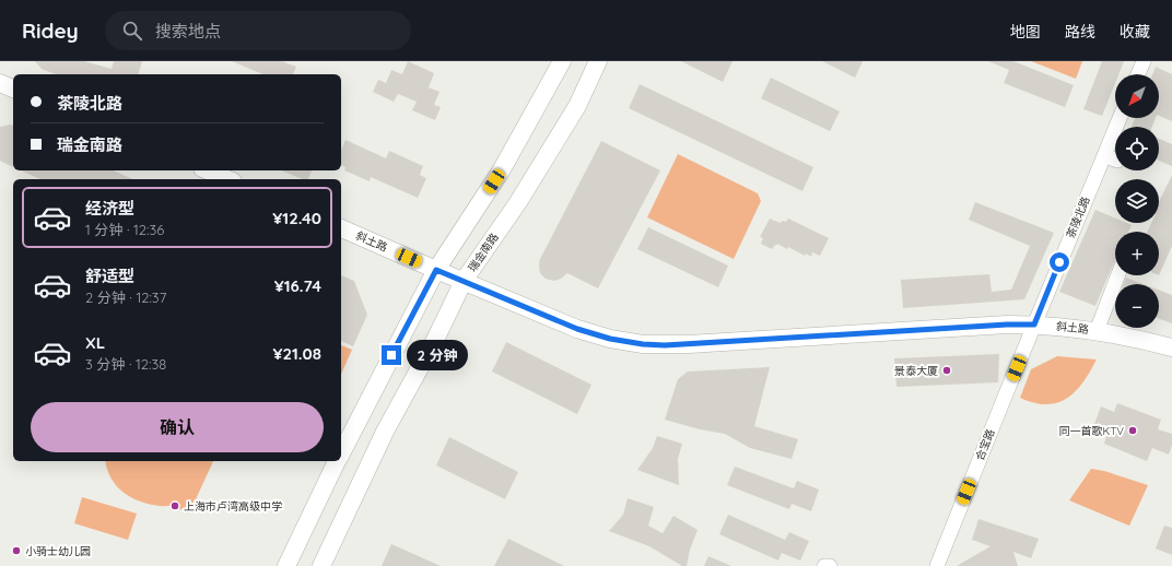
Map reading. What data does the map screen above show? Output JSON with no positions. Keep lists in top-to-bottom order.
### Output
{
  "streets": {
    "main road": ["斜土路", "瑞金南路"],
    "street": ["茶陵北路", "合宝路"]
  },
  "crossings": [
    ["茶陵北路", "斜土路"],
    ["茶陵北路", "合宝路"],
    ["斜土路", "瑞金南路"],
    ["斜土路", "合宝路"]
  ],
  "places": [
    "景泰大厦",
    "同一首歌KTV",
    "上海市卢湾高级中学",
    "小骑士幼儿园"
  ],
  "north": "bottom left",
  "page": {
    "header": "Ridey",
    "search": "搜索地点",
    "nav": ["地图", "路线", "收藏"],
    "map_buttons": ["+", "−"],
    "banner": ["茶陵北路", "瑞金南路"],
    "list": [
      {
        "name": "经济型",
        "note": "1 分钟 · 12:36",
        "value": "¥12.40"
      },
      {
        "name": "舒适型",
        "note": "2 分钟 · 12:37",
        "value": "¥16.74"
      },
      {
        "name": "XL",
        "note": "3 分钟 · 12:38",
        "value": "¥21.08"
      }
    ],
    "bubble": "2 分钟",
    "buttons": "确认"
  }
}
